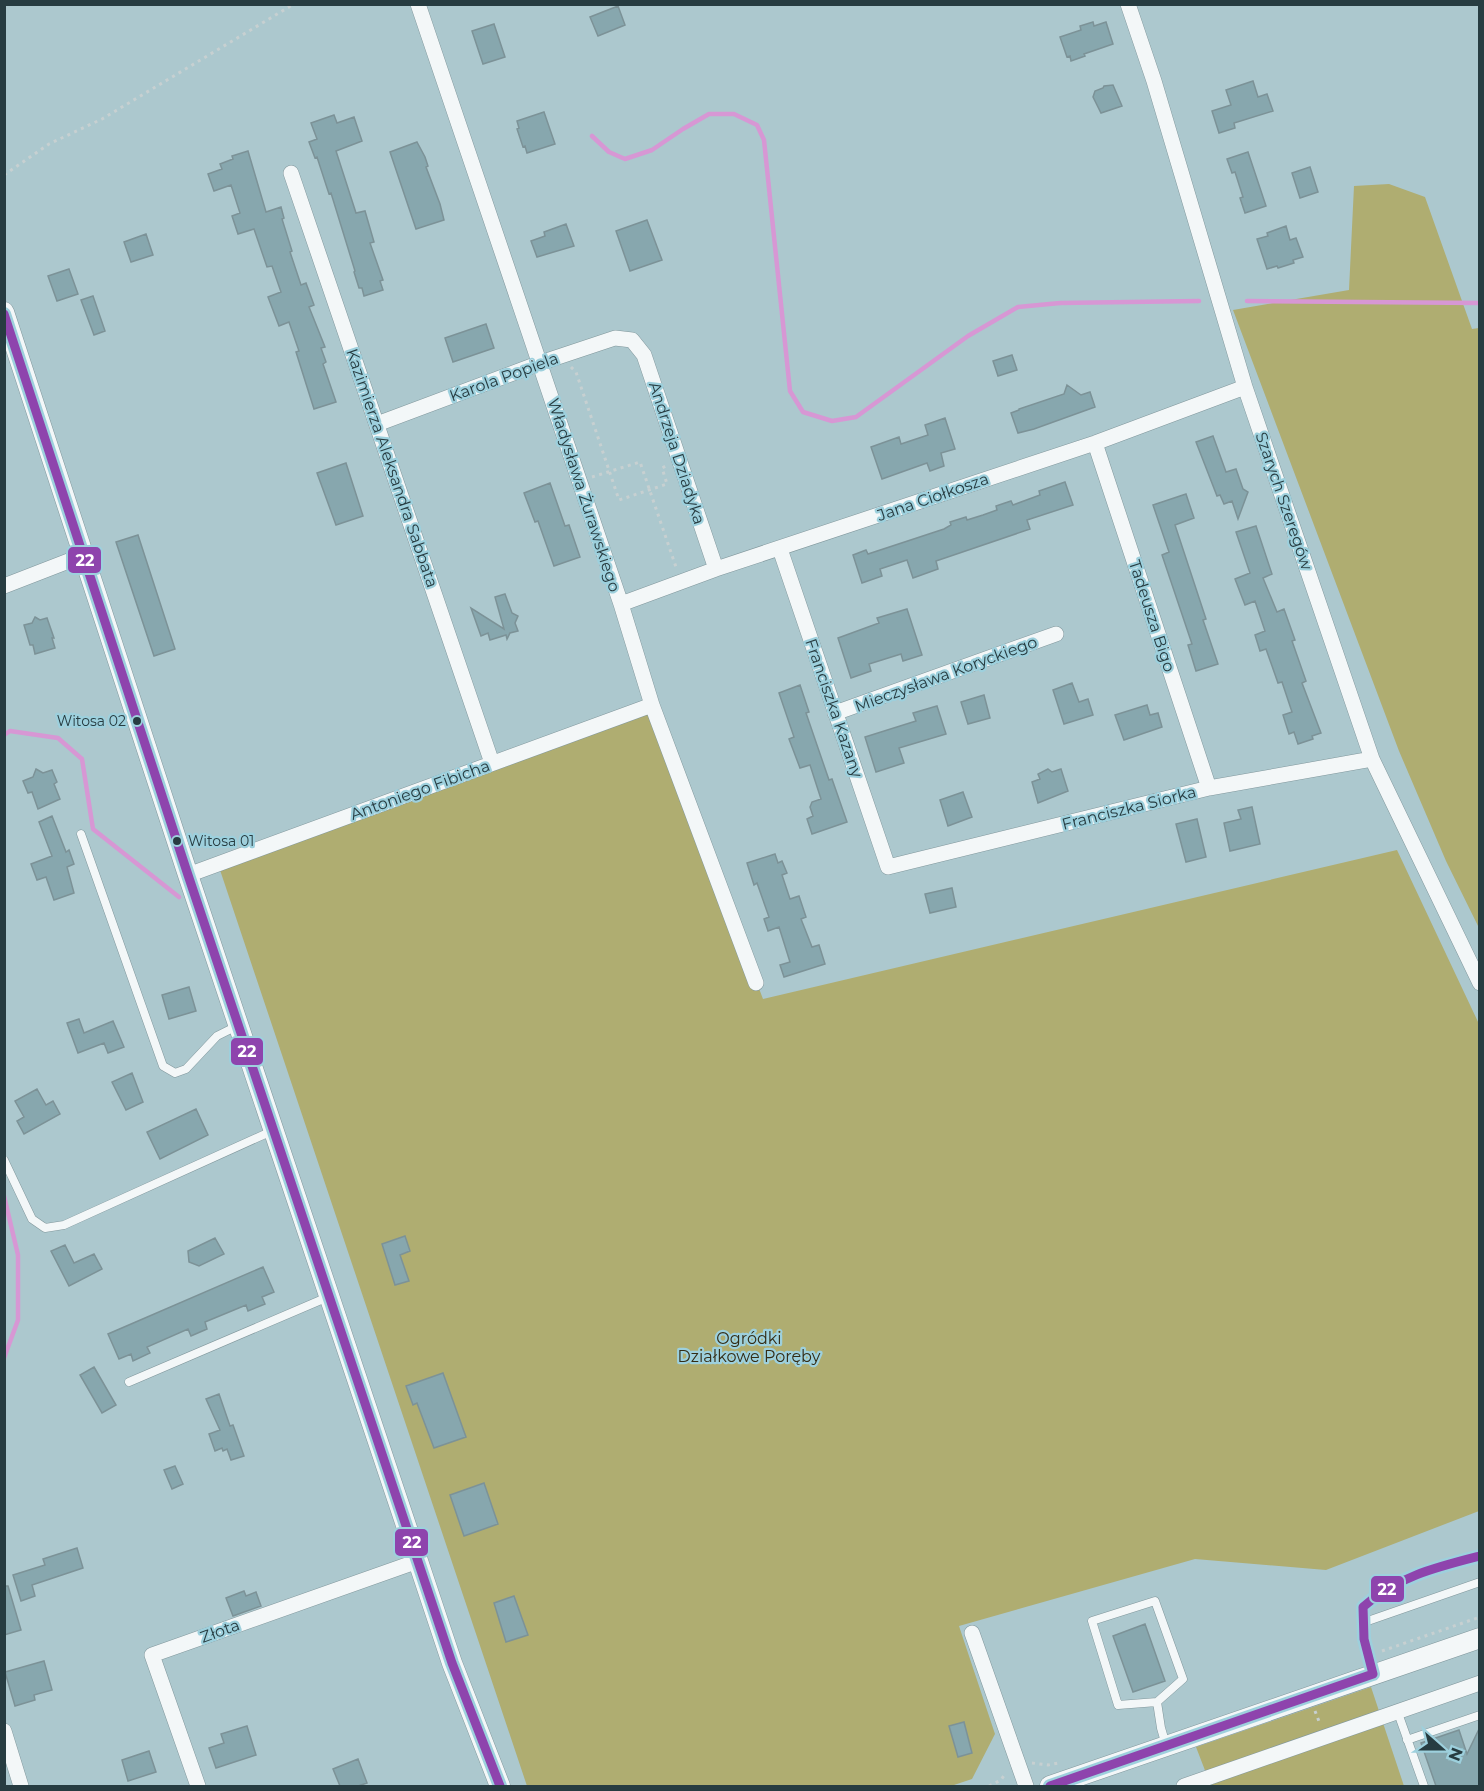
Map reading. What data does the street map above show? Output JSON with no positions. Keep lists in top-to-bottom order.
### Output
{
  "streets": {
    "street": [
      "Karola Popiela",
      "Andrzeja Dziadyka",
      "Kazimierza Aleksandra Sabbata",
      "Władysława Żurawskiego",
      "Jana Ciołkosza",
      "Szarych Szeregów",
      "Tadeusza Bigo",
      "Mieczysława Koryckiego",
      "Franciszka Kazany",
      "Antoniego Fibicha",
      "Franciszka Siorka",
      "Złota"
    ]
  },
  "crossings": [
    ["Karola Popiela", "Andrzeja Dziadyka"],
    ["Karola Popiela", "Kazimierza Aleksandra Sabbata"],
    ["Karola Popiela", "Władysława Żurawskiego"],
    ["Andrzeja Dziadyka", "Jana Ciołkosza"],
    ["Kazimierza Aleksandra Sabbata", "Antoniego Fibicha"],
    ["Władysława Żurawskiego", "Jana Ciołkosza"],
    ["Władysława Żurawskiego", "Antoniego Fibicha"],
    ["Jana Ciołkosza", "Szarych Szeregów"],
    ["Jana Ciołkosza", "Tadeusza Bigo"],
    ["Jana Ciołkosza", "Franciszka Kazany"],
    ["Szarych Szeregów", "Franciszka Siorka"],
    ["Tadeusza Bigo", "Franciszka Siorka"],
    ["Mieczysława Koryckiego", "Franciszka Kazany"],
    ["Franciszka Kazany", "Franciszka Siorka"]
  ],
  "parks": ["Ogródki Działkowe Poręby"],
  "places": ["Witosa 02", "Witosa 01"],
  "lines": ["transit line 22"],
  "north": "right"
}
